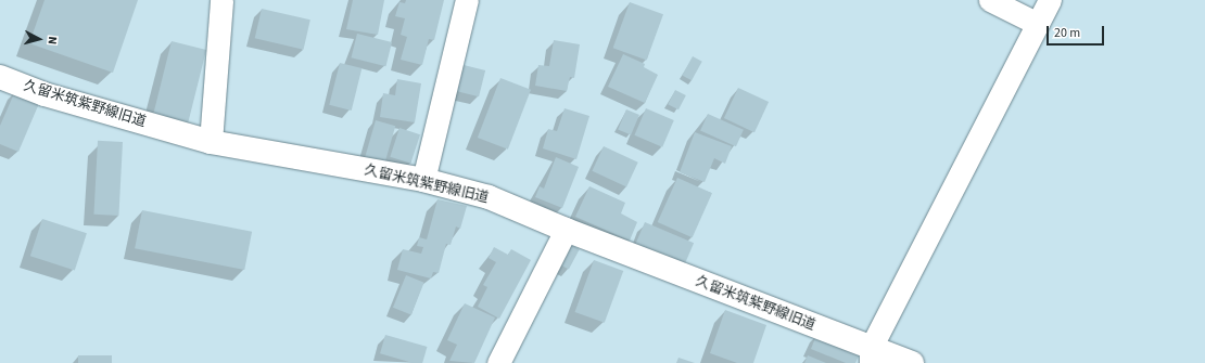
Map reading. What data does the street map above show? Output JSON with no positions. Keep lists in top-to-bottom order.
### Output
{
  "streets": {
    "street": ["久留米筑紫野線旧道"]
  },
  "scale_bar": "20 m",
  "north": "right"
}
